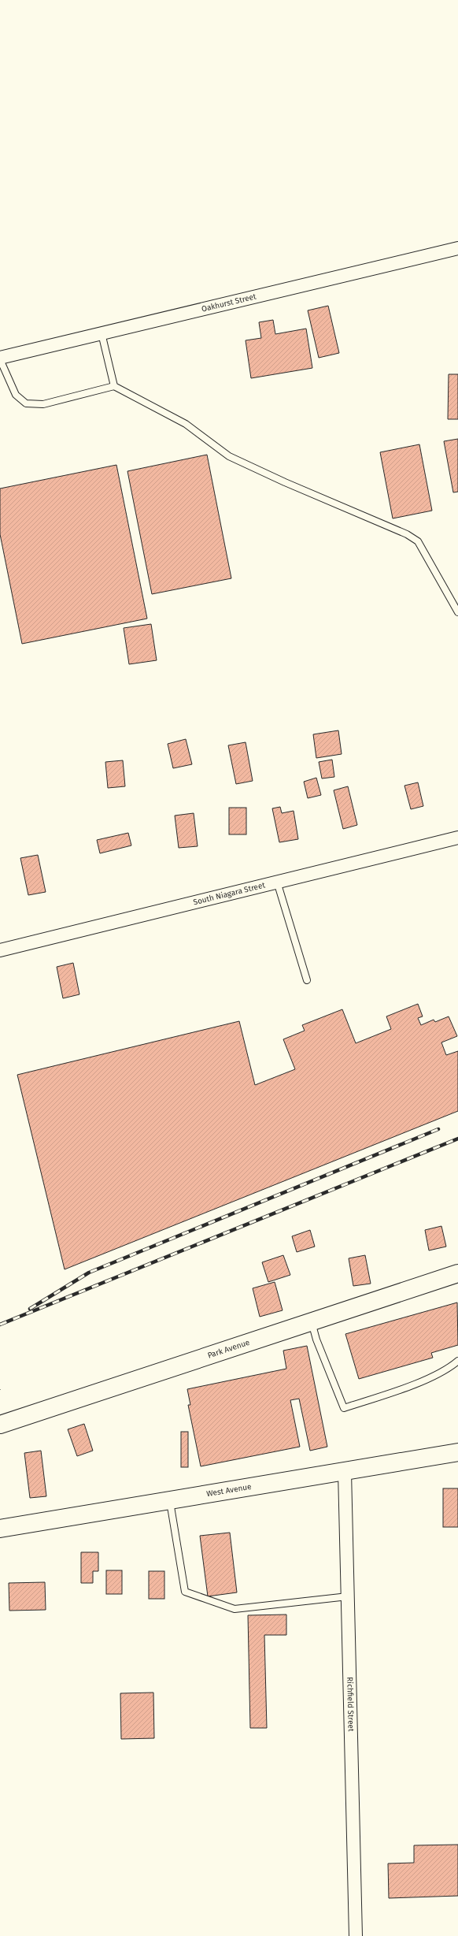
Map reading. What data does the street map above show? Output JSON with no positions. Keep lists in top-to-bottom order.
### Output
{
  "streets": {
    "main road": ["Park Avenue", "West Avenue"],
    "street": ["Oakhurst Street", "South Niagara Street", "Richfield Street"]
  },
  "crossings": [
    ["West Avenue", "Richfield Street"]
  ]
}
